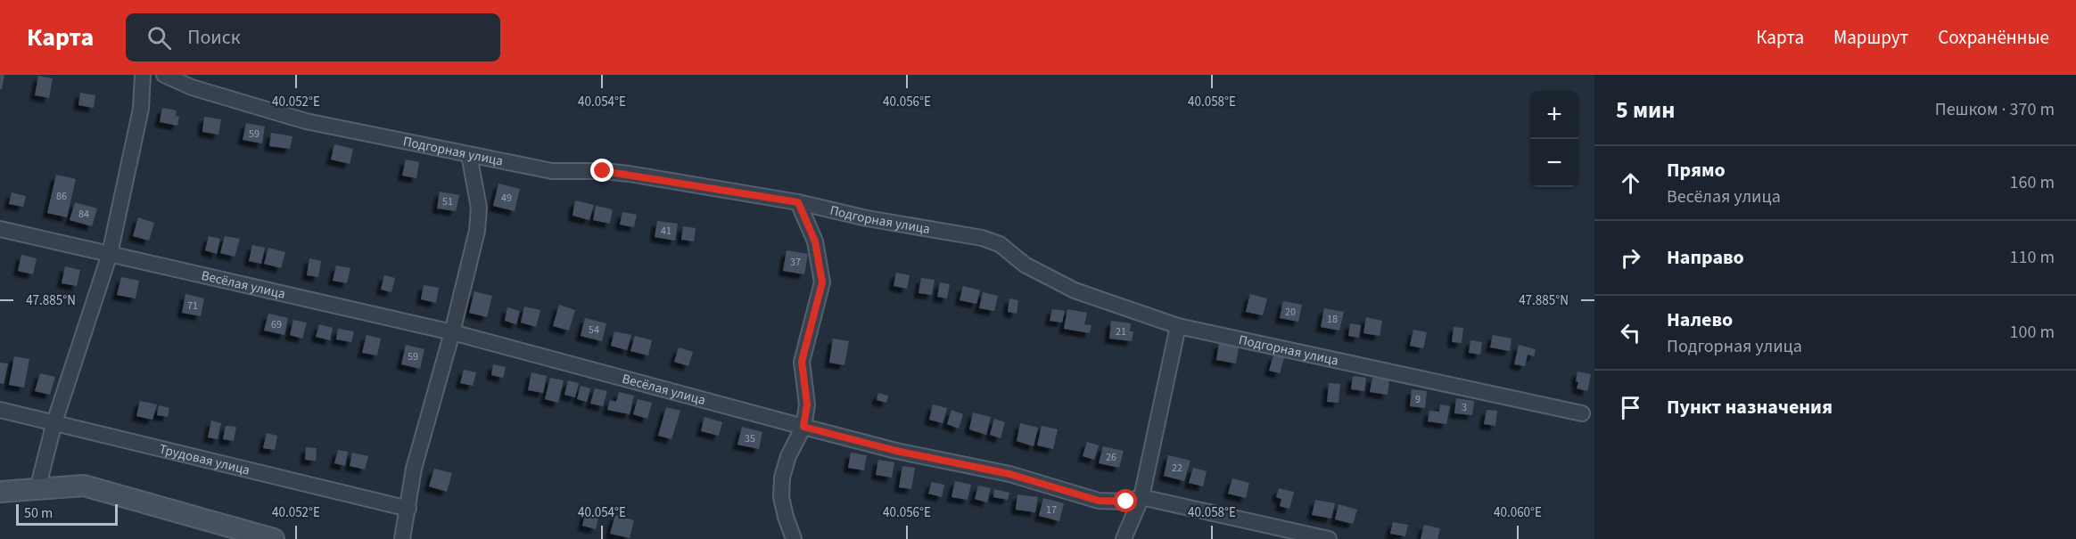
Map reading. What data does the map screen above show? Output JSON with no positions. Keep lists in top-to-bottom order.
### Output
{
  "streets": {
    "street": ["Подгорная улица", "Весёлая улица", "Трудовая улица"]
  },
  "house_numbers": [
    "59",
    "86",
    "49",
    "51",
    "84",
    "41",
    "37",
    "71",
    "20",
    "18",
    "69",
    "54",
    "21",
    "59",
    "9",
    "3",
    "35",
    "26",
    "22",
    "17"
  ],
  "scale_bar": "50 m",
  "page": {
    "header": "Карта",
    "search": "Поиск",
    "nav": ["Карта", "Маршрут", "Сохранённые"],
    "heading": ["5 мин", "Пешком · 370 m"],
    "map_buttons": ["+", "−"],
    "list": [
      ["Прямо", "Весёлая улица", "160 m"],
      ["Направо", "110 m"],
      ["Налево", "Подгорная улица", "100 m"],
      "Пункт назначения"
    ],
    "scale": "50 m"
  },
  "coordinates": [
    "40.052°E",
    "40.054°E",
    "40.056°E",
    "40.058°E",
    "47.885°N",
    "40.060°E"
  ]
}
